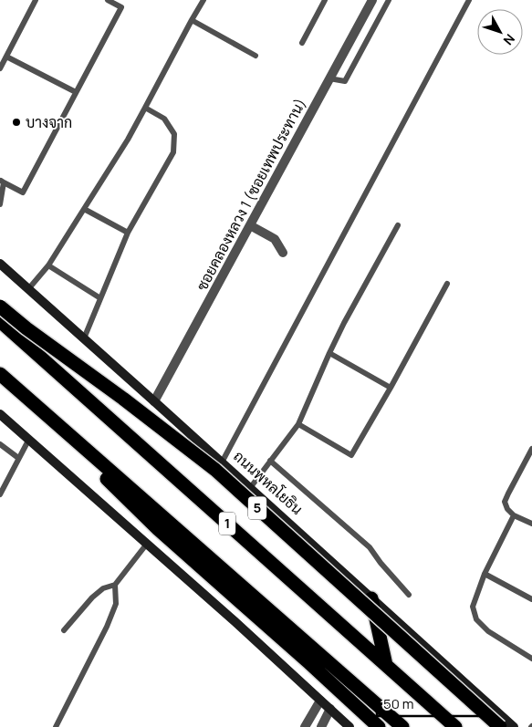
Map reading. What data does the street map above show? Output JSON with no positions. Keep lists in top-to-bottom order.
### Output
{
  "streets": {
    "highway": ["5", "1"],
    "main road": ["ถนนพหลโยธิน"],
    "street": ["ซอยคลองหลวง 1 (ซอยเทพประทาน)"]
  },
  "crossings": [
    ["ซอยคลองหลวง 1 (ซอยเทพประทาน)", "ถนนพหลโยธิน"]
  ],
  "places": ["บางจาก"],
  "scale_bar": "50 m",
  "north": "bottom right"
}
